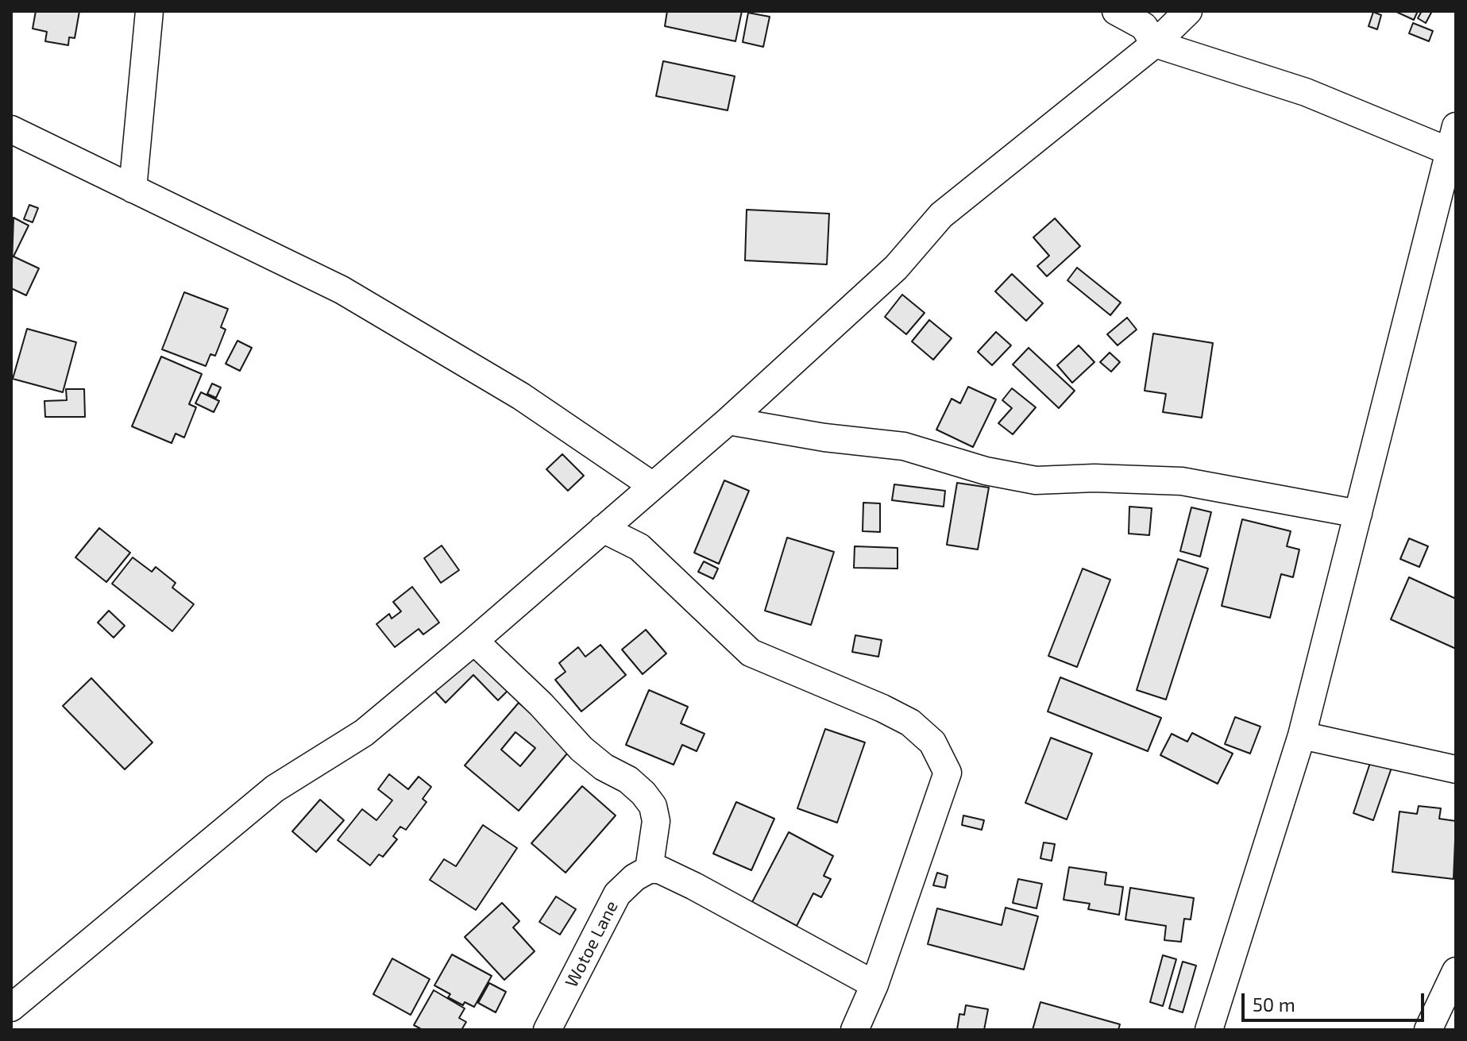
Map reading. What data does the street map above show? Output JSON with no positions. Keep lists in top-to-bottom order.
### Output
{
  "streets": {
    "street": ["Wotoe Lane"]
  },
  "scale_bar": "50 m"
}
